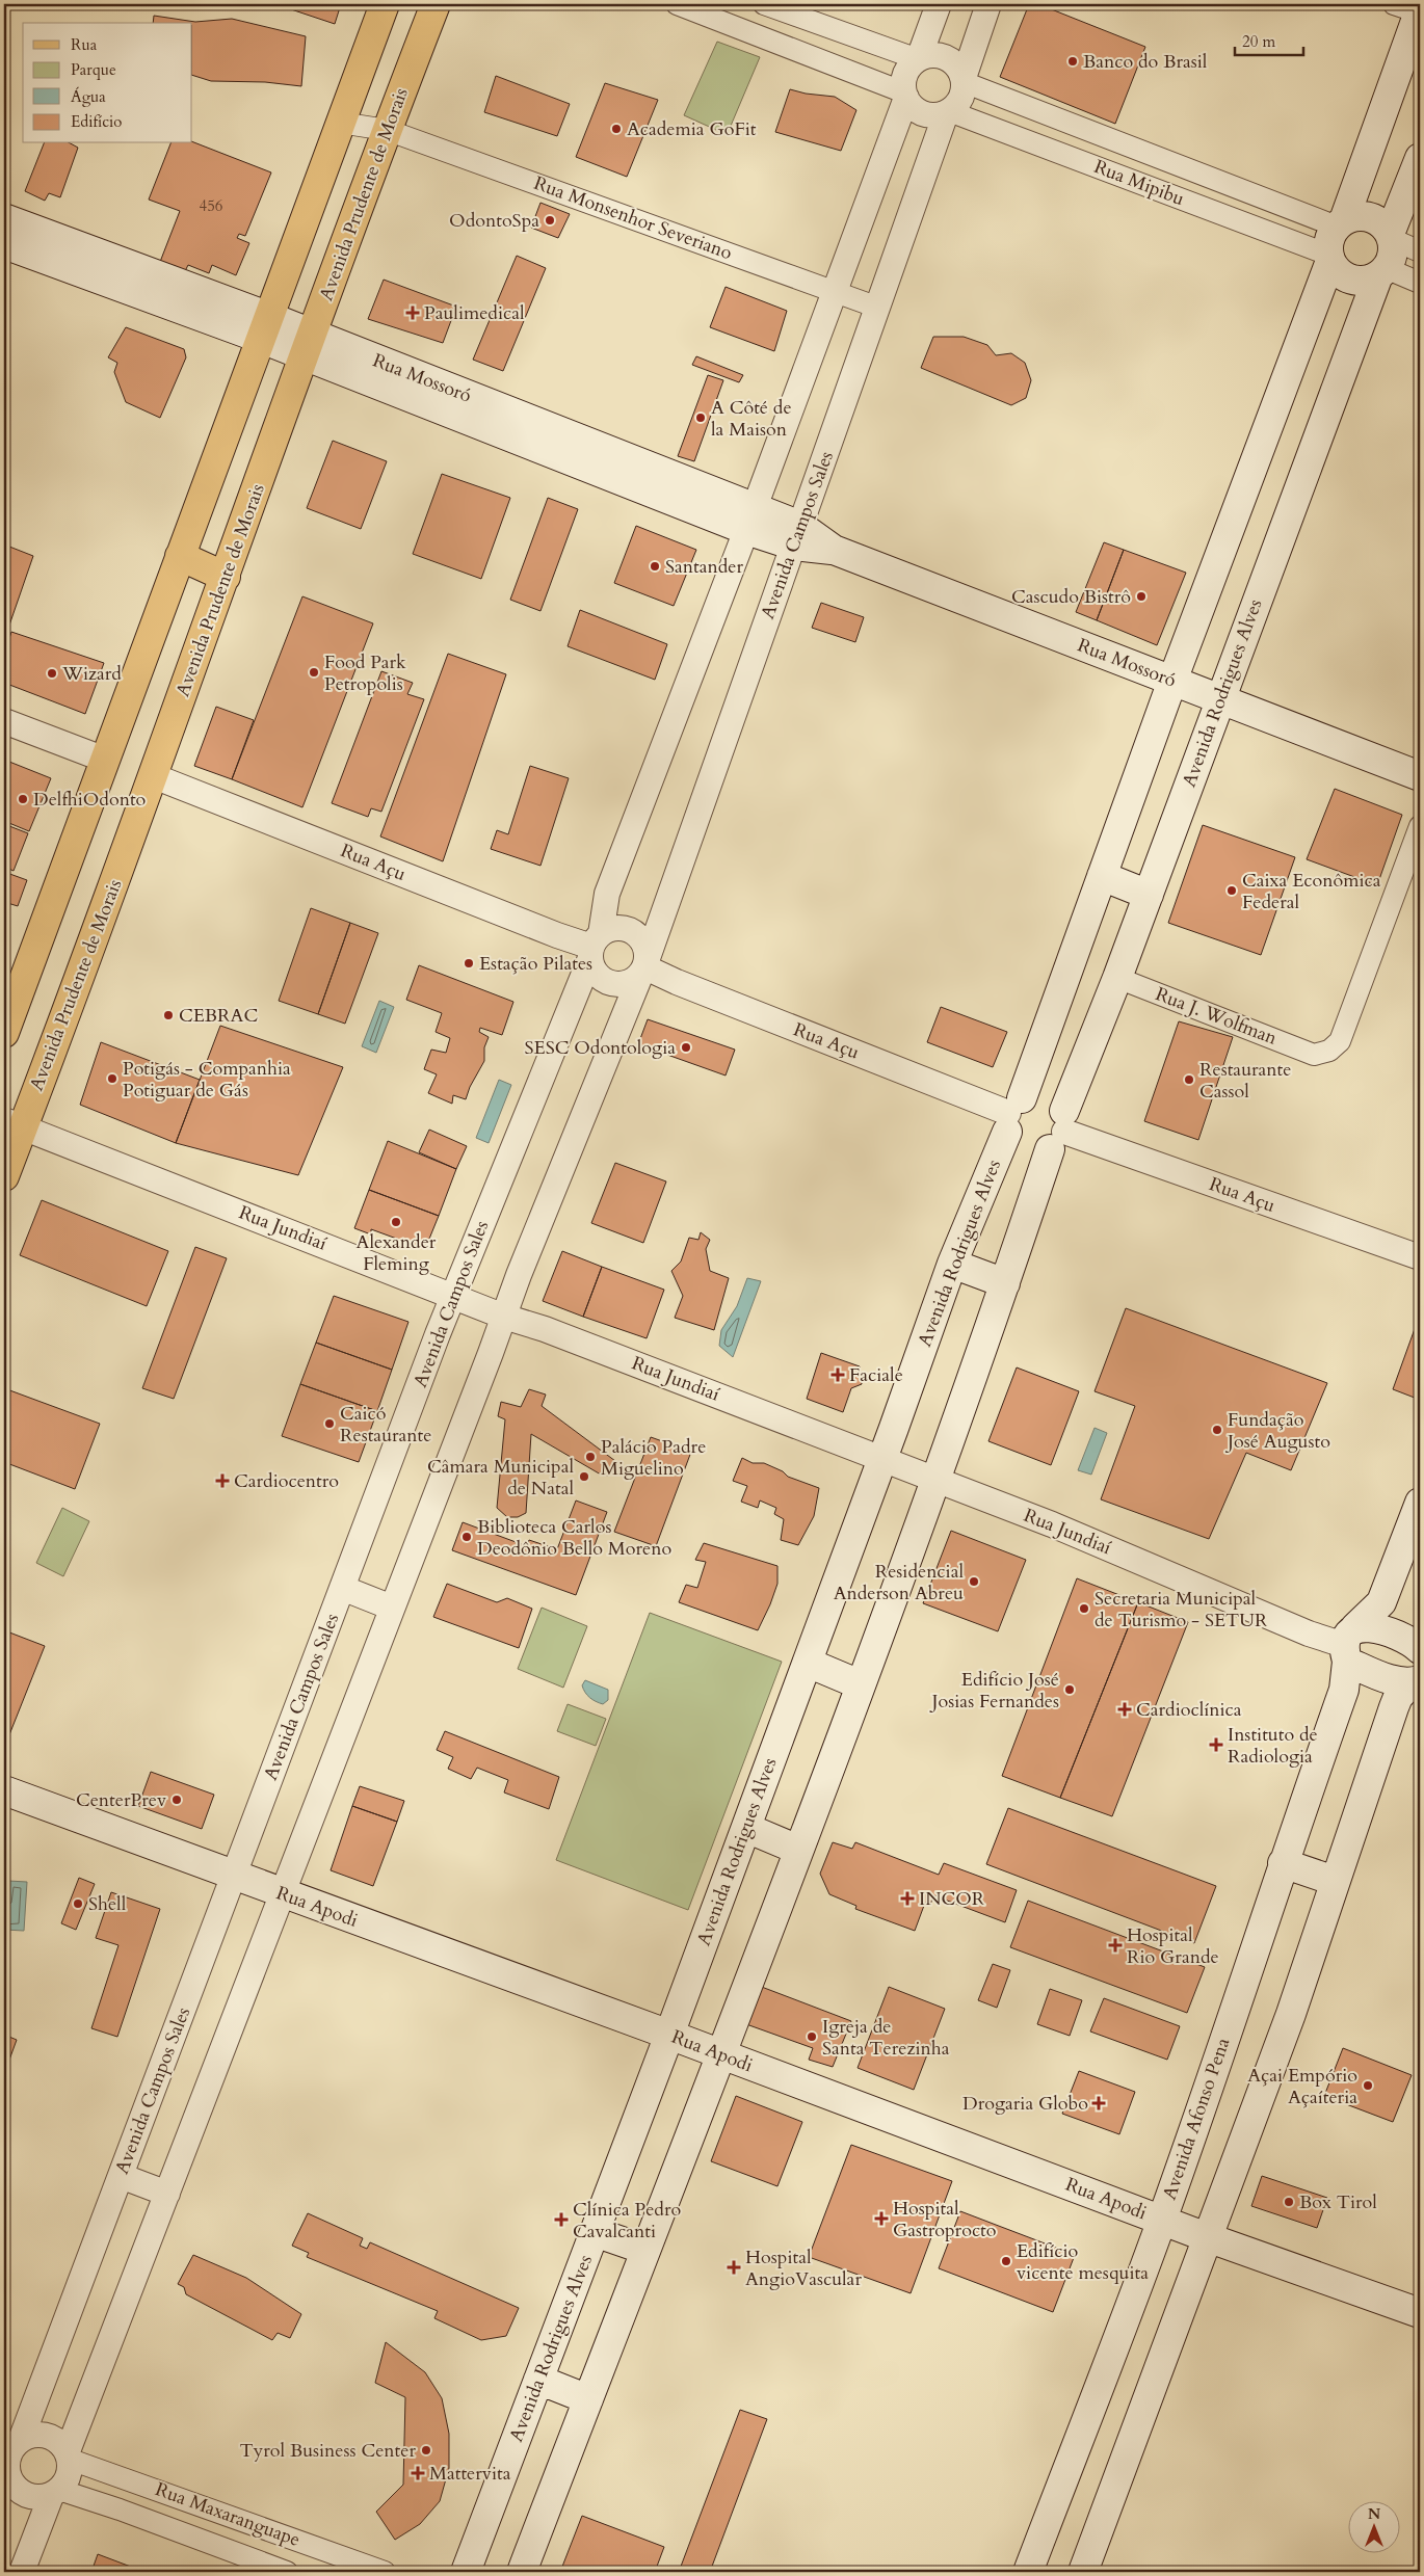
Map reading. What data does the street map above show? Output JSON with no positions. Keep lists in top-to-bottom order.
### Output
{
  "streets": {
    "main road": [
      "Avenida Prudente de Morais",
      "Rua Mossoró",
      "Avenida Rodrigues Alves",
      "Rua Apodi",
      "Avenida Afonso Pena"
    ],
    "street": [
      "Rua Mipibu",
      "Rua Monsenhor Severiano",
      "Avenida Campos Sales",
      "Rua Açu",
      "Rua J. Wolfman",
      "Rua Jundiaí",
      "Rua Maxaranguape"
    ]
  },
  "crossings": [
    ["Rua Mipibu", "Avenida Campos Sales"],
    ["Rua Mipibu", "Avenida Rodrigues Alves"],
    ["Avenida Prudente de Morais", "Rua Monsenhor Severiano"],
    ["Avenida Prudente de Morais", "Rua Mossoró"],
    ["Avenida Prudente de Morais", "Rua Açu"],
    ["Avenida Prudente de Morais", "Rua Jundiaí"],
    ["Rua Monsenhor Severiano", "Avenida Campos Sales"],
    ["Rua Mossoró", "Avenida Campos Sales"],
    ["Rua Mossoró", "Avenida Rodrigues Alves"],
    ["Avenida Campos Sales", "Rua Açu"],
    ["Avenida Campos Sales", "Rua Jundiaí"],
    ["Avenida Campos Sales", "Rua Apodi"],
    ["Avenida Campos Sales", "Rua Maxaranguape"],
    ["Avenida Rodrigues Alves", "Rua Açu"],
    ["Avenida Rodrigues Alves", "Rua J. Wolfman"],
    ["Avenida Rodrigues Alves", "Rua Jundiaí"],
    ["Avenida Rodrigues Alves", "Rua Apodi"],
    ["Rua Jundiaí", "Avenida Afonso Pena"],
    ["Rua Apodi", "Avenida Afonso Pena"]
  ],
  "places": {
    "other": [
      "Banco do Brasil",
      "Academia GoFit",
      "OdontoSpa",
      "A Côté de la Maison",
      "Santander",
      "Cascudo Bistrô",
      "Food Park Petropolis",
      "Wizard",
      "DelfhiOdonto",
      "Caixa Econômica Federal",
      "Estação Pilates",
      "CEBRAC",
      "SESC Odontologia",
      "Potigás - Companhia Potiguar de Gás",
      "Restaurante Cassol",
      "Alexander Fleming",
      "Caicó Restaurante",
      "Fundação José Augusto",
      "Palácio Padre Miguelino",
      "Câmara Municipal de Natal",
      "Biblioteca Carlos Deodônio Bello Moreno",
      "Residencial Anderson Abreu",
      "Secretaria Municipal de Turismo - SETUR",
      "Edifício José Josias Fernandes",
      "CenterPrev",
      "Shell",
      "Igreja de Santa Terezinha",
      "Açai Empório Açaíteria",
      "Box Tirol",
      "Edifício vicente mesquita",
      "Tyrol Business Center"
    ],
    "health": [
      "Paulimedical",
      "Faciale",
      "Cardiocentro",
      "Cardioclínica",
      "Instituto de Radiologia",
      "INCOR",
      "Hospital Rio Grande",
      "Drogaria Globo",
      "Hospital Gastroprocto",
      "Clínica Pedro Cavalcanti",
      "Hospital AngioVascular",
      "Mattervita"
    ]
  },
  "house_numbers": ["456"],
  "legend": [
    "Rua",
    "Parque",
    "Água",
    "Edifício"
  ],
  "scale_bar": "20 m",
  "north": "top"
}
